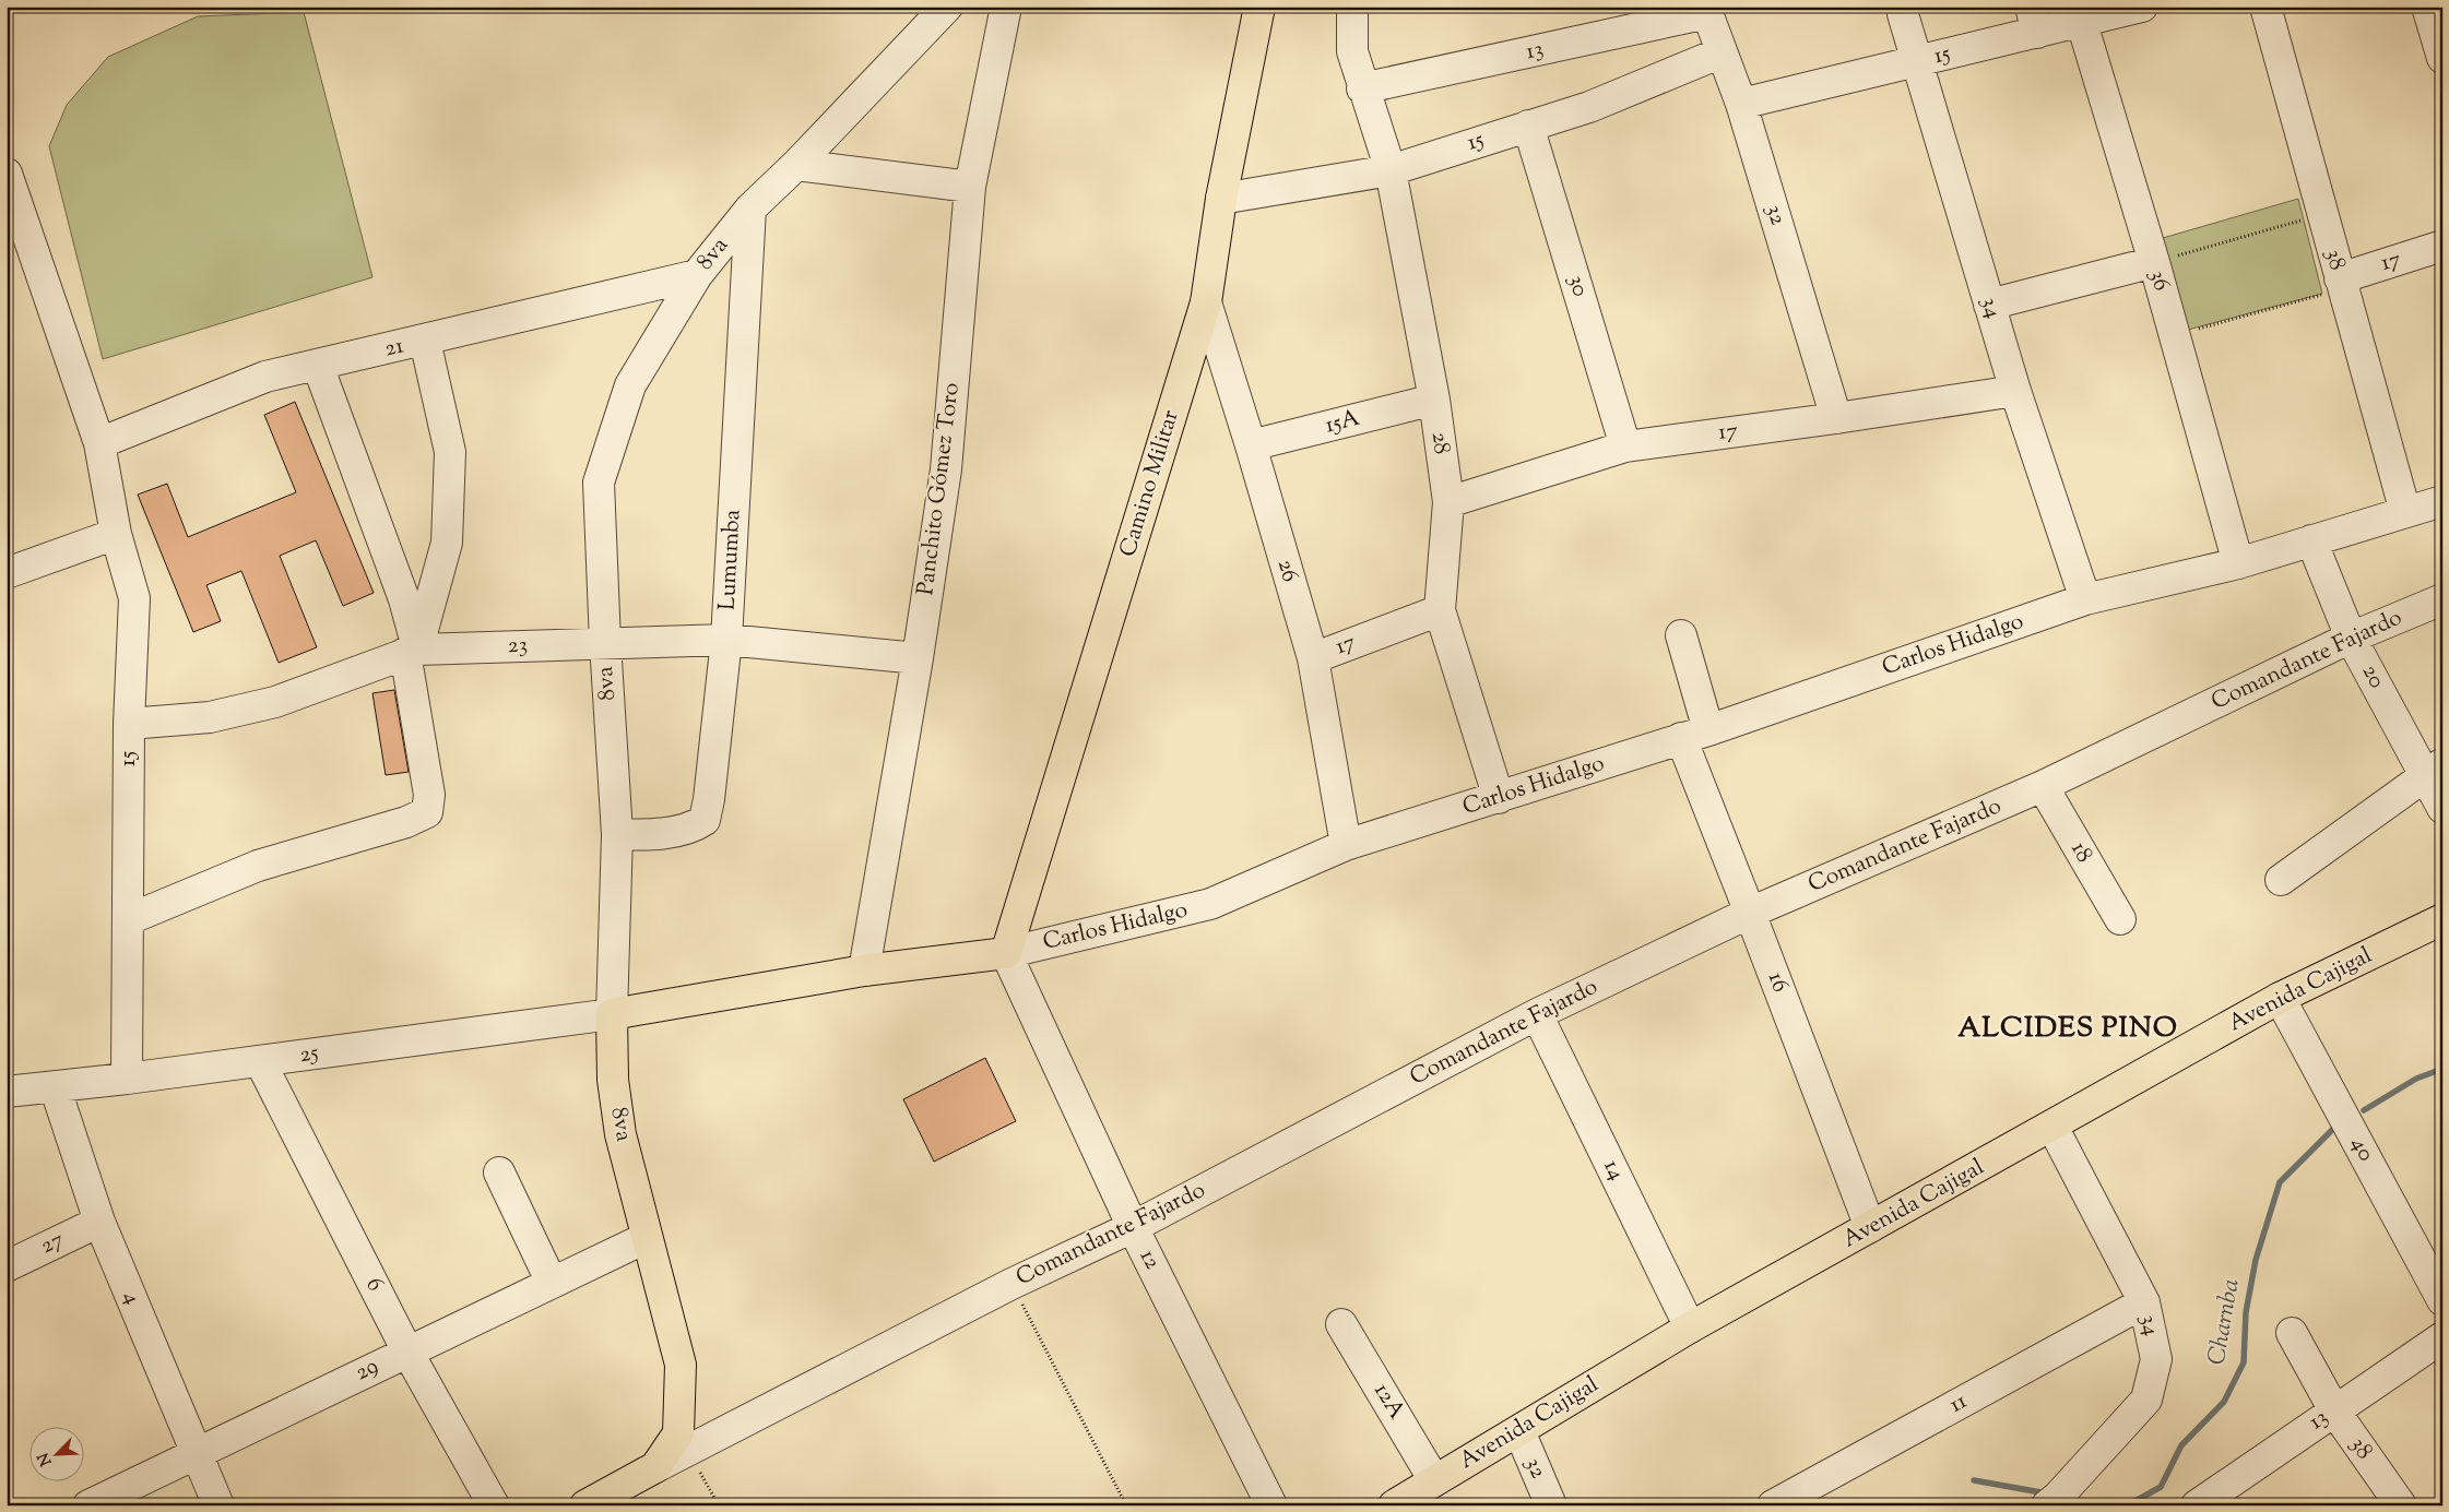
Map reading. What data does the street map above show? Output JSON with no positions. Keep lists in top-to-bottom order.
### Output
{
  "streets": {
    "main road": [
      "8va",
      "Camino Militar",
      "Carlos Hidalgo",
      "Comandante Fajardo",
      "Avenida Cajigal"
    ],
    "street": [
      "13",
      "15",
      "32",
      "38",
      "17",
      "36",
      "30",
      "34",
      "21",
      "15A",
      "28",
      "Panchito Gómez Toro",
      "Lumumba",
      "26",
      "23",
      "20",
      "18",
      "16",
      "25",
      "40",
      "14",
      "27",
      "12",
      "6",
      "4",
      "29",
      "12A",
      "11"
    ]
  },
  "crossings": [
    ["13", "32"],
    ["13", "38"],
    ["13", "28"],
    ["15", "32"],
    ["15", "36"],
    ["15", "30"],
    ["15", "34"],
    ["15", "21"],
    ["15", "28"],
    ["15", "Camino Militar"],
    ["15", "23"],
    ["15", "25"],
    ["32", "17"],
    ["32", "Avenida Cajigal"],
    ["8va", "21"],
    ["8va", "Lumumba"],
    ["8va", "Carlos Hidalgo"],
    ["8va", "23"],
    ["8va", "Comandante Fajardo"],
    ["8va", "25"],
    ["8va", "29"],
    ["38", "17"],
    ["38", "Carlos Hidalgo"],
    ["17", "30"],
    ["17", "34"],
    ["17", "28"],
    ["17", "26"],
    ["36", "Carlos Hidalgo"],
    ["34", "Carlos Hidalgo"],
    ["34", "Avenida Cajigal"],
    ["34", "11"],
    ["15A", "28"],
    ["15A", "26"],
    ["28", "Carlos Hidalgo"],
    ["Camino Militar", "26"],
    ["Camino Militar", "Carlos Hidalgo"],
    ["Camino Militar", "12"],
    ["Panchito Gómez Toro", "Carlos Hidalgo"],
    ["Panchito Gómez Toro", "23"],
    ["Lumumba", "23"],
    ["26", "Carlos Hidalgo"],
    ["Carlos Hidalgo", "20"],
    ["Carlos Hidalgo", "16"],
    ["Carlos Hidalgo", "25"],
    ["Carlos Hidalgo", "12"],
    ["Comandante Fajardo", "20"],
    ["Comandante Fajardo", "18"],
    ["Comandante Fajardo", "16"],
    ["Comandante Fajardo", "14"],
    ["Comandante Fajardo", "12"],
    ["16", "Avenida Cajigal"],
    ["Avenida Cajigal", "40"],
    ["Avenida Cajigal", "14"],
    ["Avenida Cajigal", "12A"],
    ["25", "6"],
    ["25", "4"],
    ["27", "4"],
    ["6", "29"],
    ["4", "29"]
  ],
  "districts": ["ALCIDES PINO"],
  "water": ["Charnba"],
  "north": "bottom left"
}
